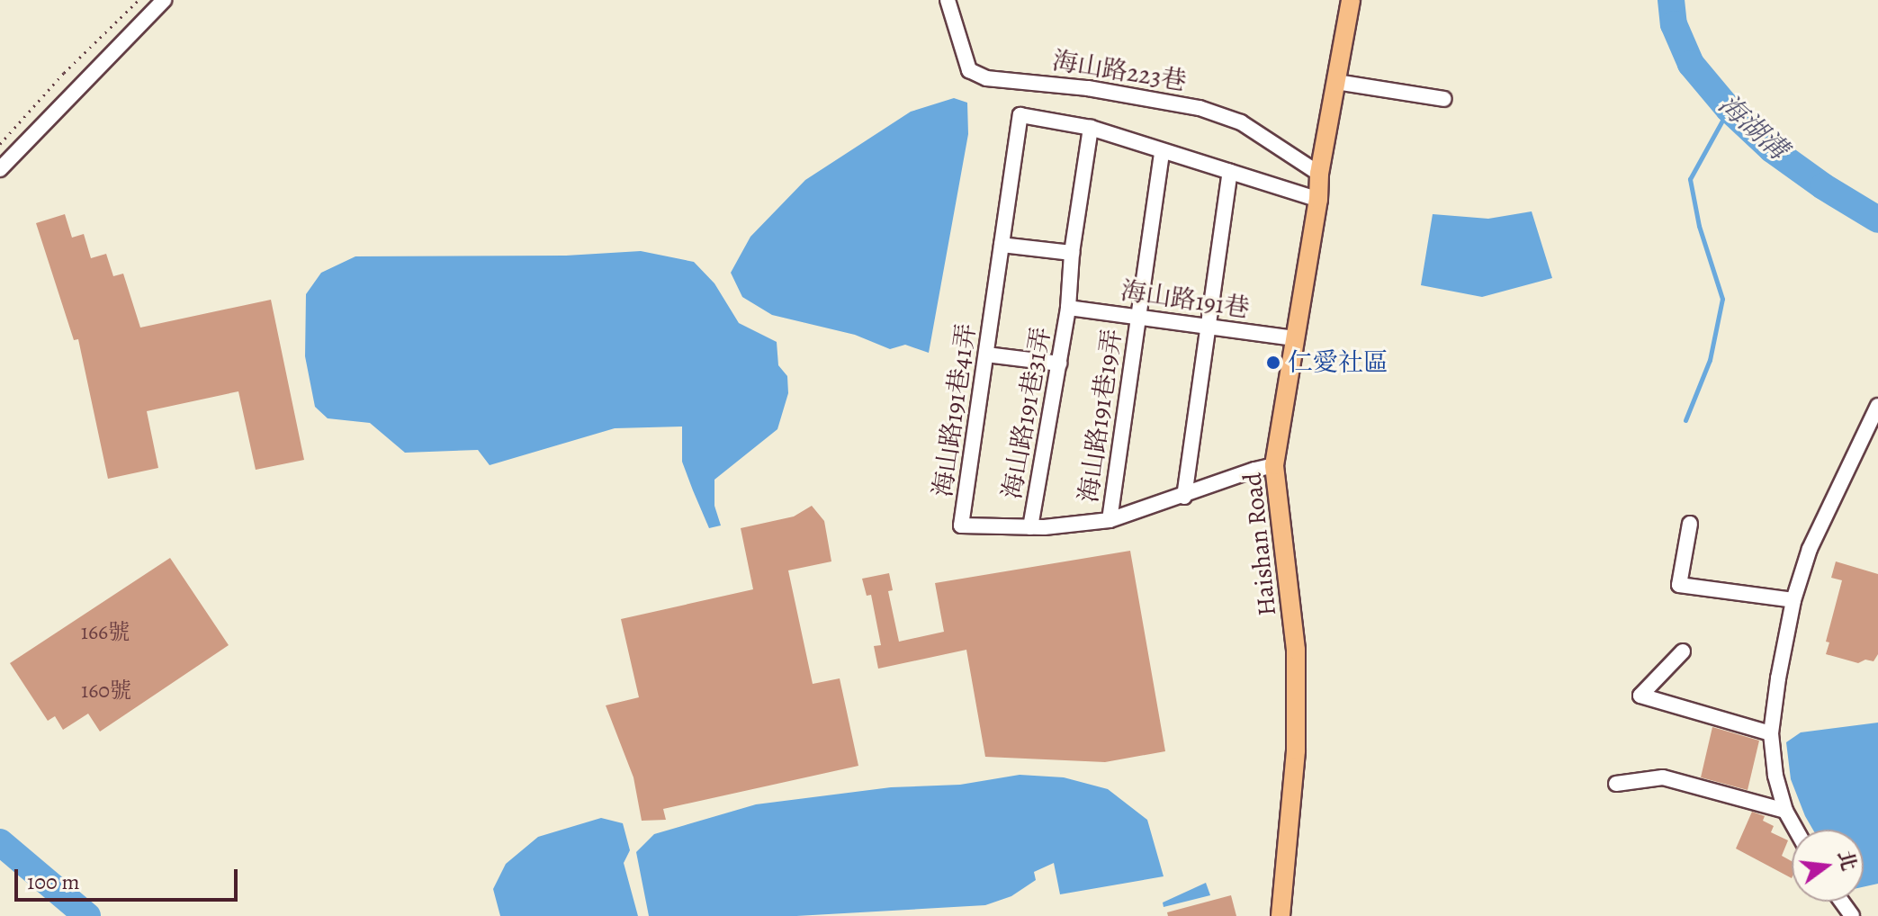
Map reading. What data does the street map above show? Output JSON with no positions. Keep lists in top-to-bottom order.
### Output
{
  "streets": {
    "main road": ["Haishan Road"],
    "street": [
      "海山路223巷",
      "海山路191巷",
      "海山路191巷41弄",
      "海山路191巷31弄",
      "海山路191巷19弄"
    ]
  },
  "crossings": [
    ["海山路223巷", "Haishan Road"],
    ["海山路191巷", "海山路191巷31弄"],
    ["海山路191巷", "海山路191巷19弄"],
    ["海山路191巷", "Haishan Road"],
    ["海山路191巷41弄", "海山路191巷31弄"]
  ],
  "water": ["海湖溝"],
  "places": ["仁愛社區"],
  "house_numbers": ["166號", "160號"],
  "scale_bar": "100 m",
  "north": "right"
}
